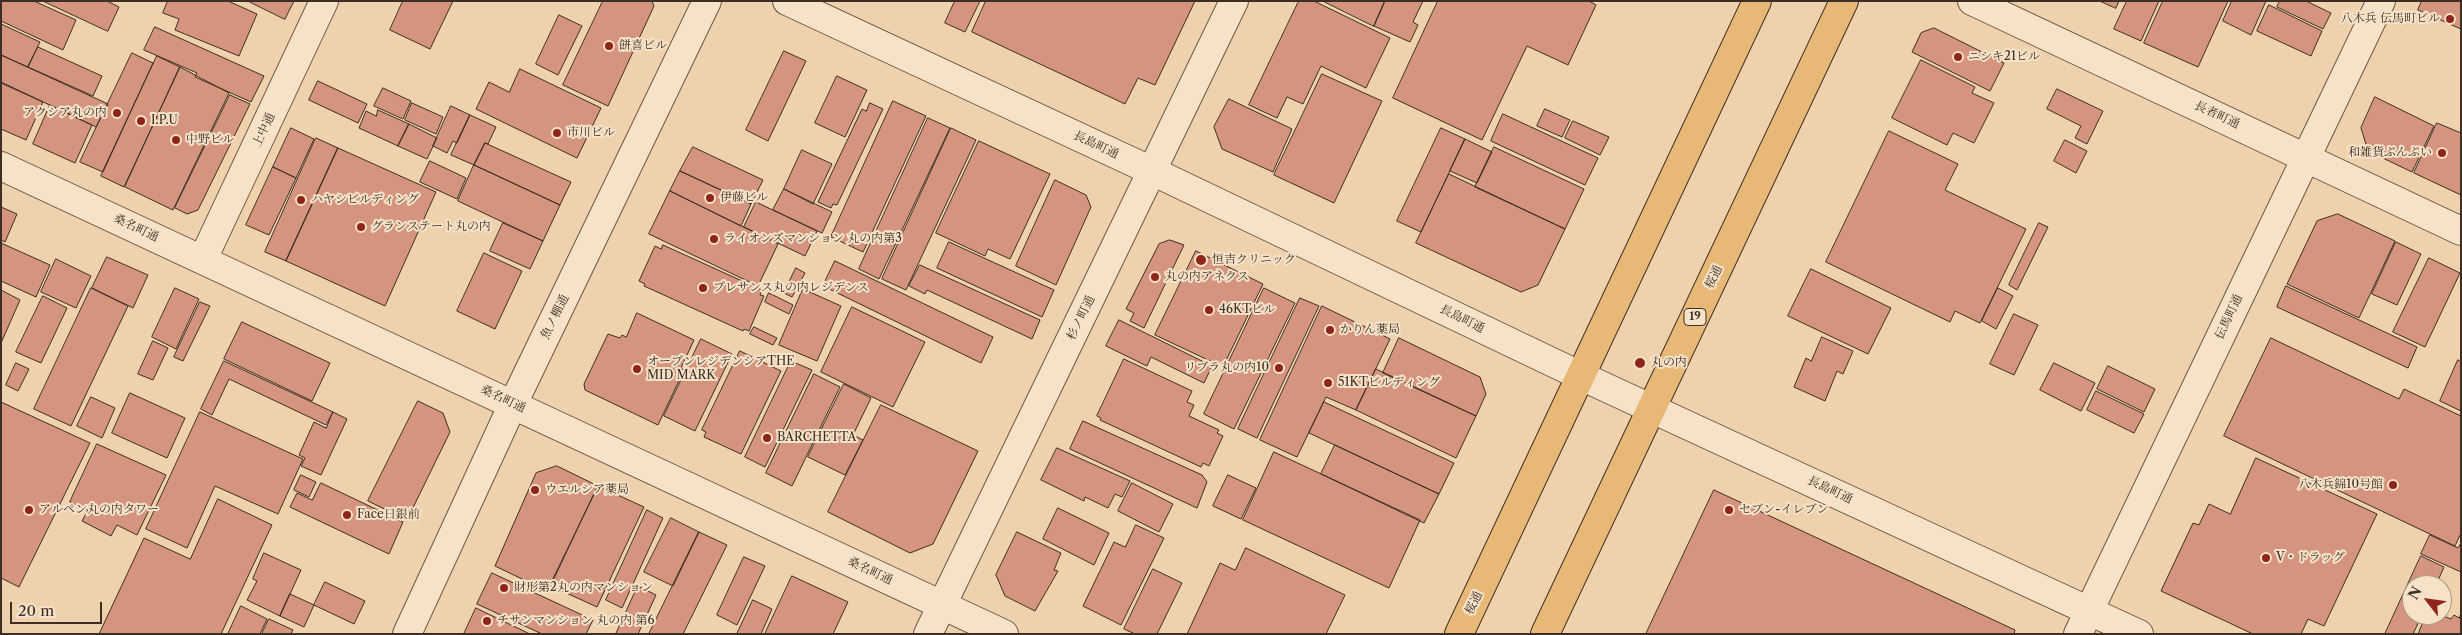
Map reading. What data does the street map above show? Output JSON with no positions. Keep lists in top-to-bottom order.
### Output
{
  "streets": {
    "highway": ["桜通", "19"],
    "street": [
      "長者町通",
      "上中通",
      "長島町通",
      "桑名町通",
      "魚ノ棚通",
      "伝馬町通",
      "杉ノ町通"
    ]
  },
  "crossings": [
    ["長者町通", "伝馬町通"],
    ["上中通", "桑名町通"],
    ["長島町通", "桜通"],
    ["長島町通", "伝馬町通"],
    ["長島町通", "杉ノ町通"],
    ["桑名町通", "魚ノ棚通"],
    ["桑名町通", "杉ノ町通"]
  ],
  "places": [
    "八木兵 伝馬町ビル",
    "餅喜ビル",
    "ニシキ21ビル",
    "アクシア丸の内",
    "I.P.U",
    "市川ビル",
    "中野ビル",
    "和雑貨ぷんぷい",
    "伊藤ビル",
    "ハヤシビルディング",
    "グランステート丸の内",
    "ライオンズマンション 丸の内第3",
    "恒吉クリニック",
    "丸の内アネクス",
    "プレサンス丸の内レジデンス",
    "46KTビル",
    "かりん薬局",
    "丸の内",
    "リブラ丸の内10",
    "オープンレジデンシアTHE MID MARK",
    "51KTビルディング",
    "BARCHETTA",
    "八木兵錦10号館",
    "ウエルシア薬局",
    "アルペン丸の内タワー",
    "セブン-イレブン",
    "Face日銀前",
    "V・ドラッグ",
    "財形第2丸の内マンション",
    "チサンマンション 丸の内 第6"
  ],
  "scale_bar": "20 m",
  "north": "top left"
}
